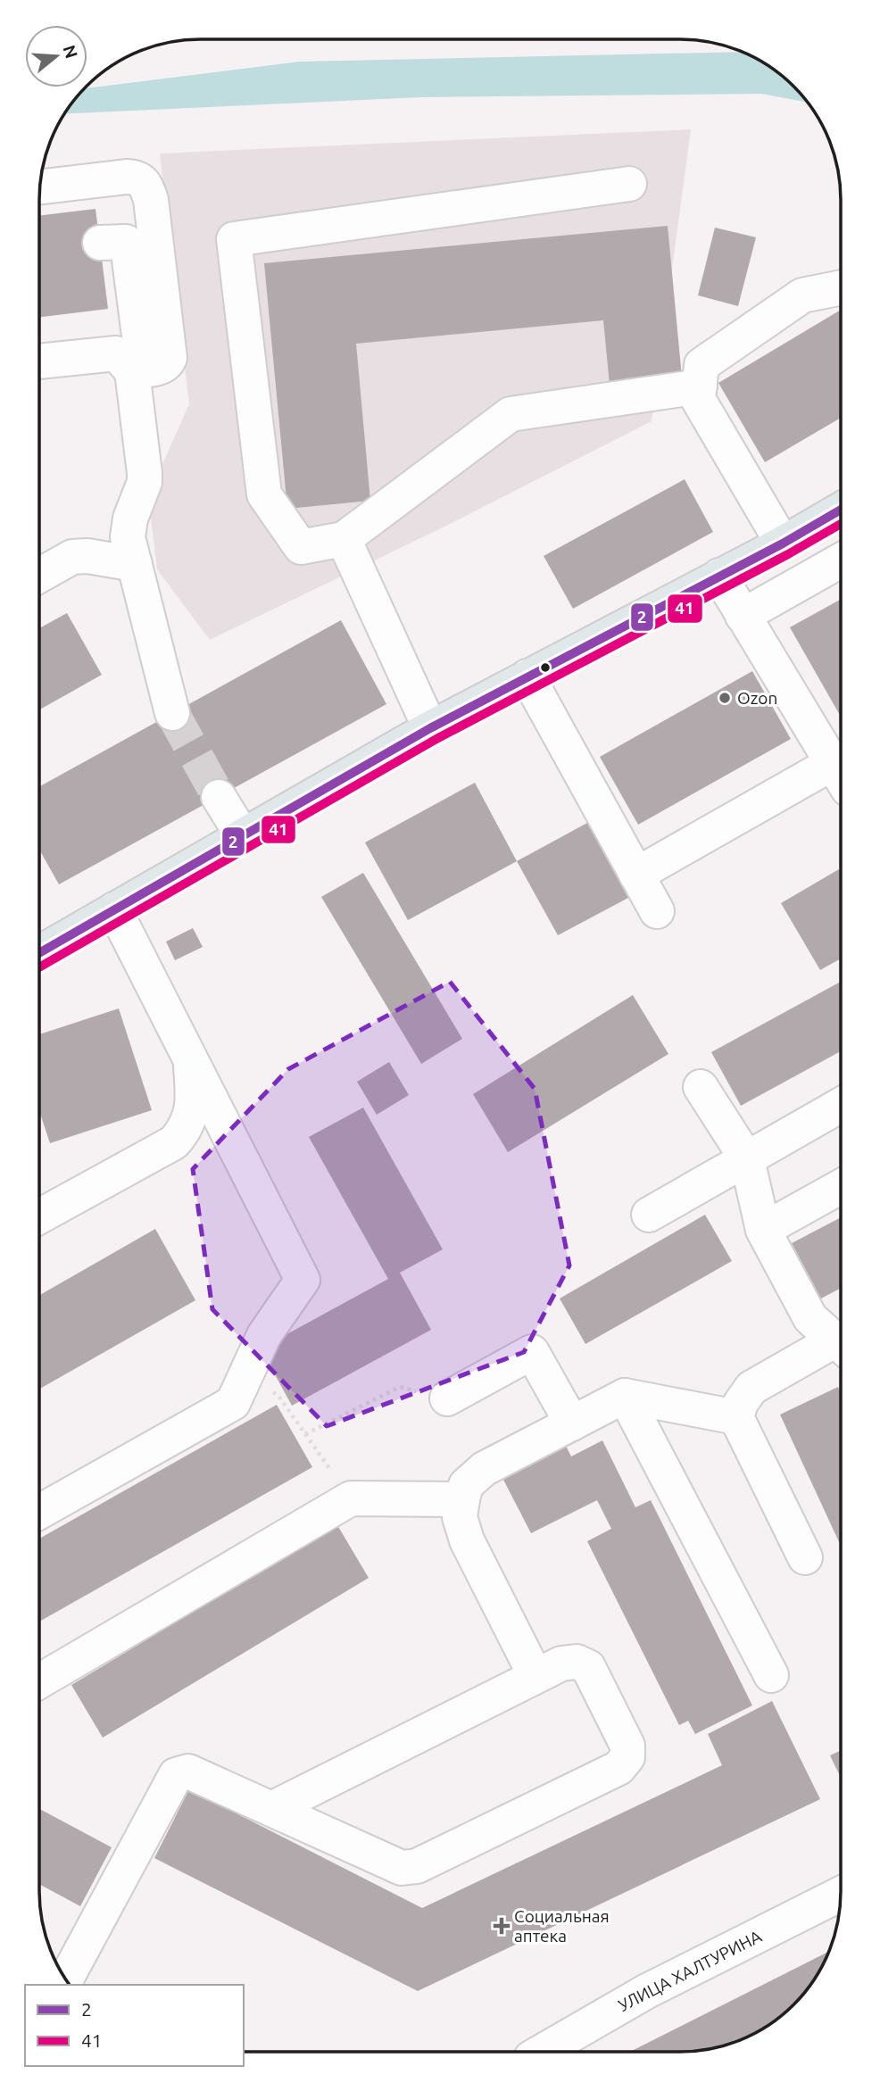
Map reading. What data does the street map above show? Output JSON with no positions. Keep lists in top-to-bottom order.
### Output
{
  "streets": {
    "street": ["УЛИЦА ХАЛТУРИНА"]
  },
  "places": {
    "other": ["Ozon"],
    "health": ["Социальная аптека"]
  },
  "lines": ["transit line 2", "transit line 41"],
  "legend": ["2", "41"],
  "north": "right"
}
